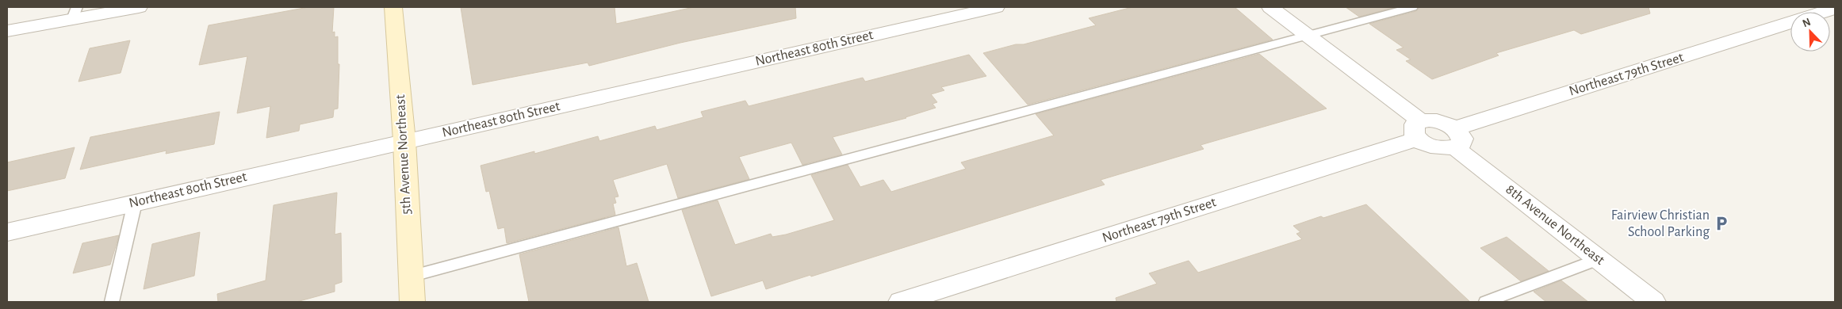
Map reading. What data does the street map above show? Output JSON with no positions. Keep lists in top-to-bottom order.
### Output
{
  "streets": {
    "main road": ["5th Avenue Northeast"],
    "street": ["Northeast 80th Street", "Northeast 79th Street", "8th Avenue Northeast"]
  },
  "crossings": [
    ["Northeast 80th Street", "5th Avenue Northeast"],
    ["Northeast 79th Street", "8th Avenue Northeast"]
  ],
  "places": {
    "parking": ["Fairview Christian School Parking"]
  },
  "north": "top left"
}
